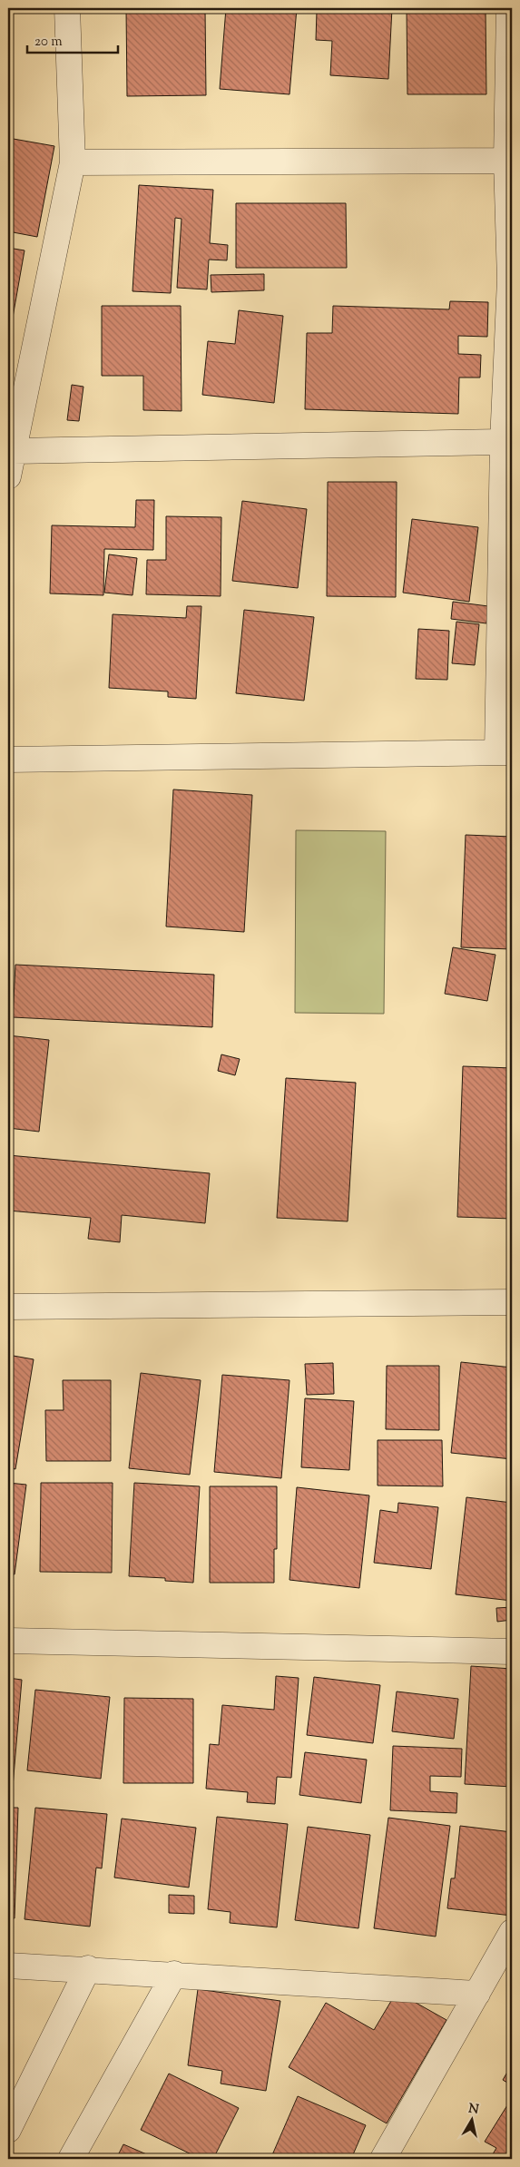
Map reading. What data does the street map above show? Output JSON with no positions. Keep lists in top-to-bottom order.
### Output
{
  "scale_bar": "20 m",
  "north": "top"
}
